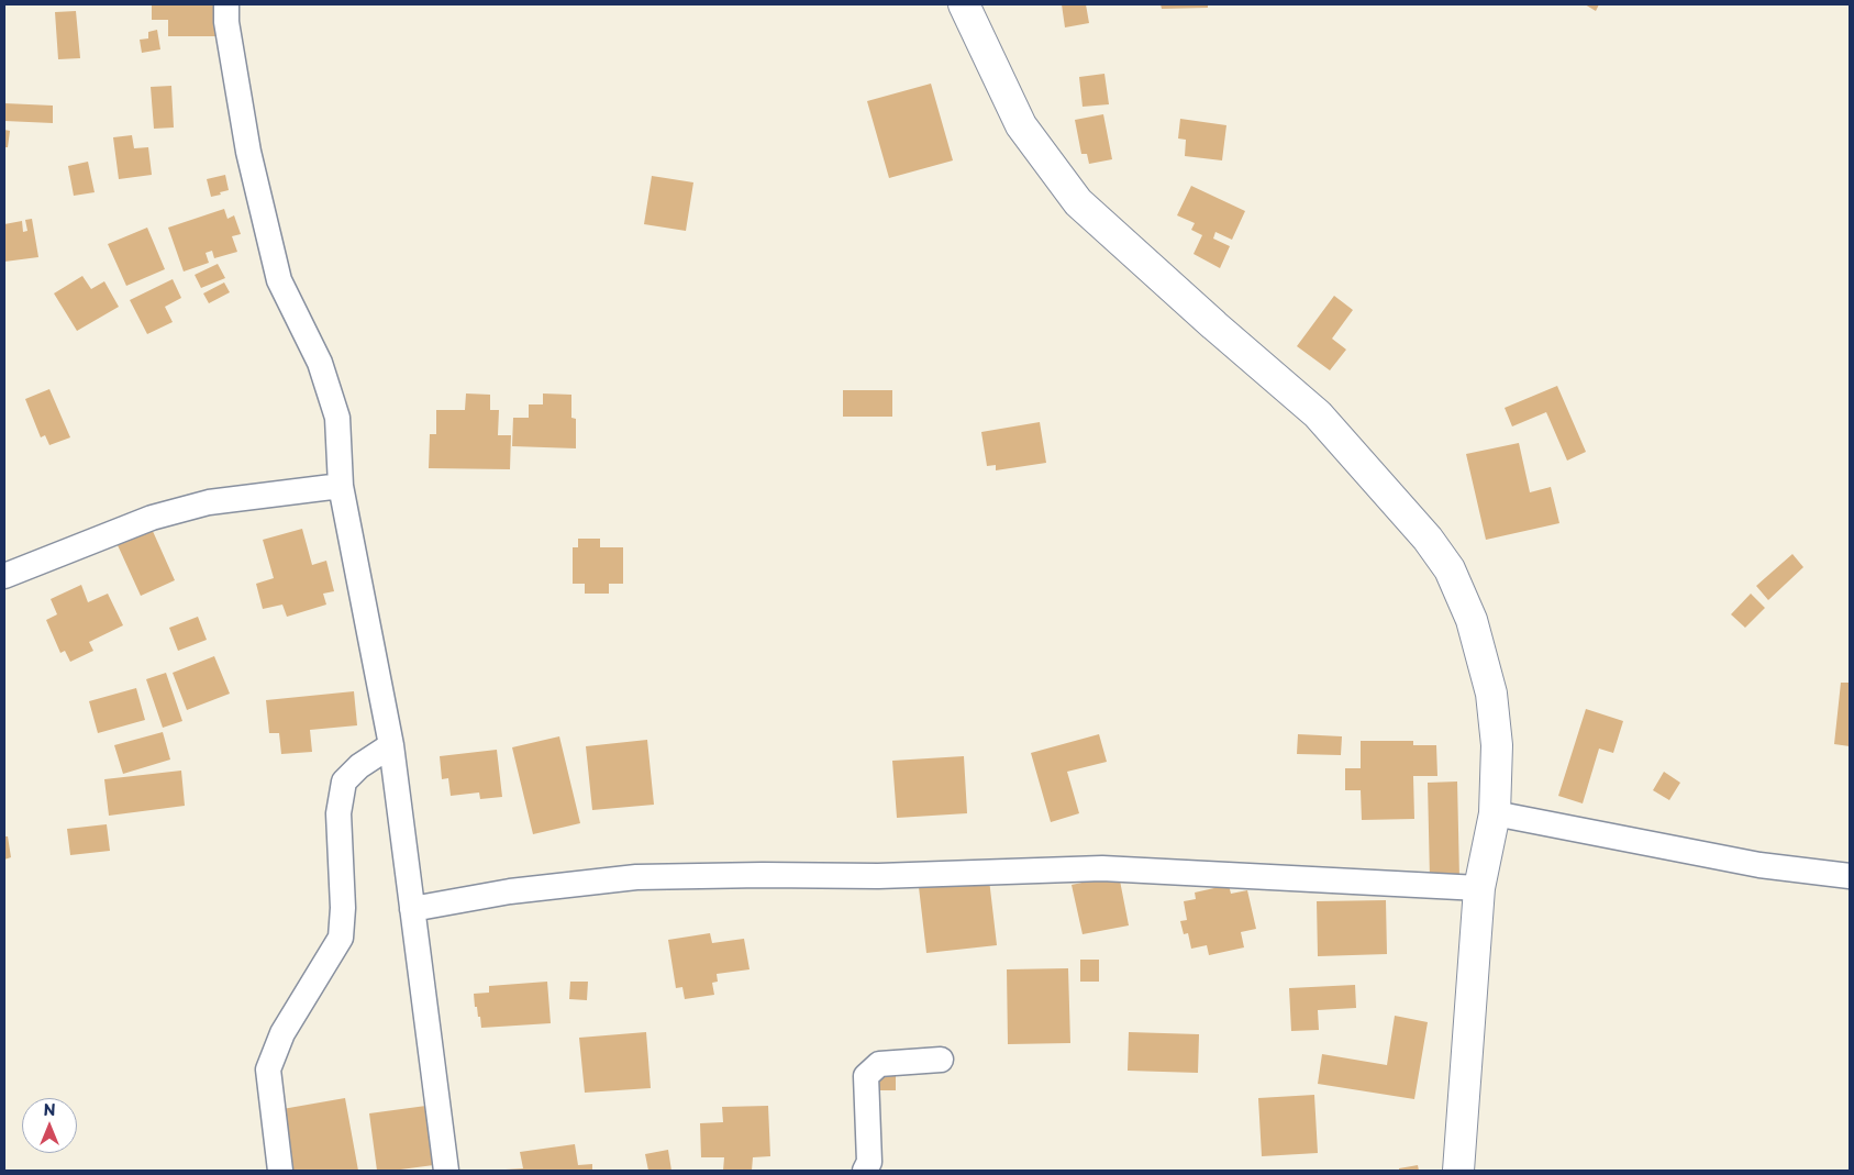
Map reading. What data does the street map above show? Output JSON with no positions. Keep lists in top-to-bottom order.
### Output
{
  "north": "top"
}
